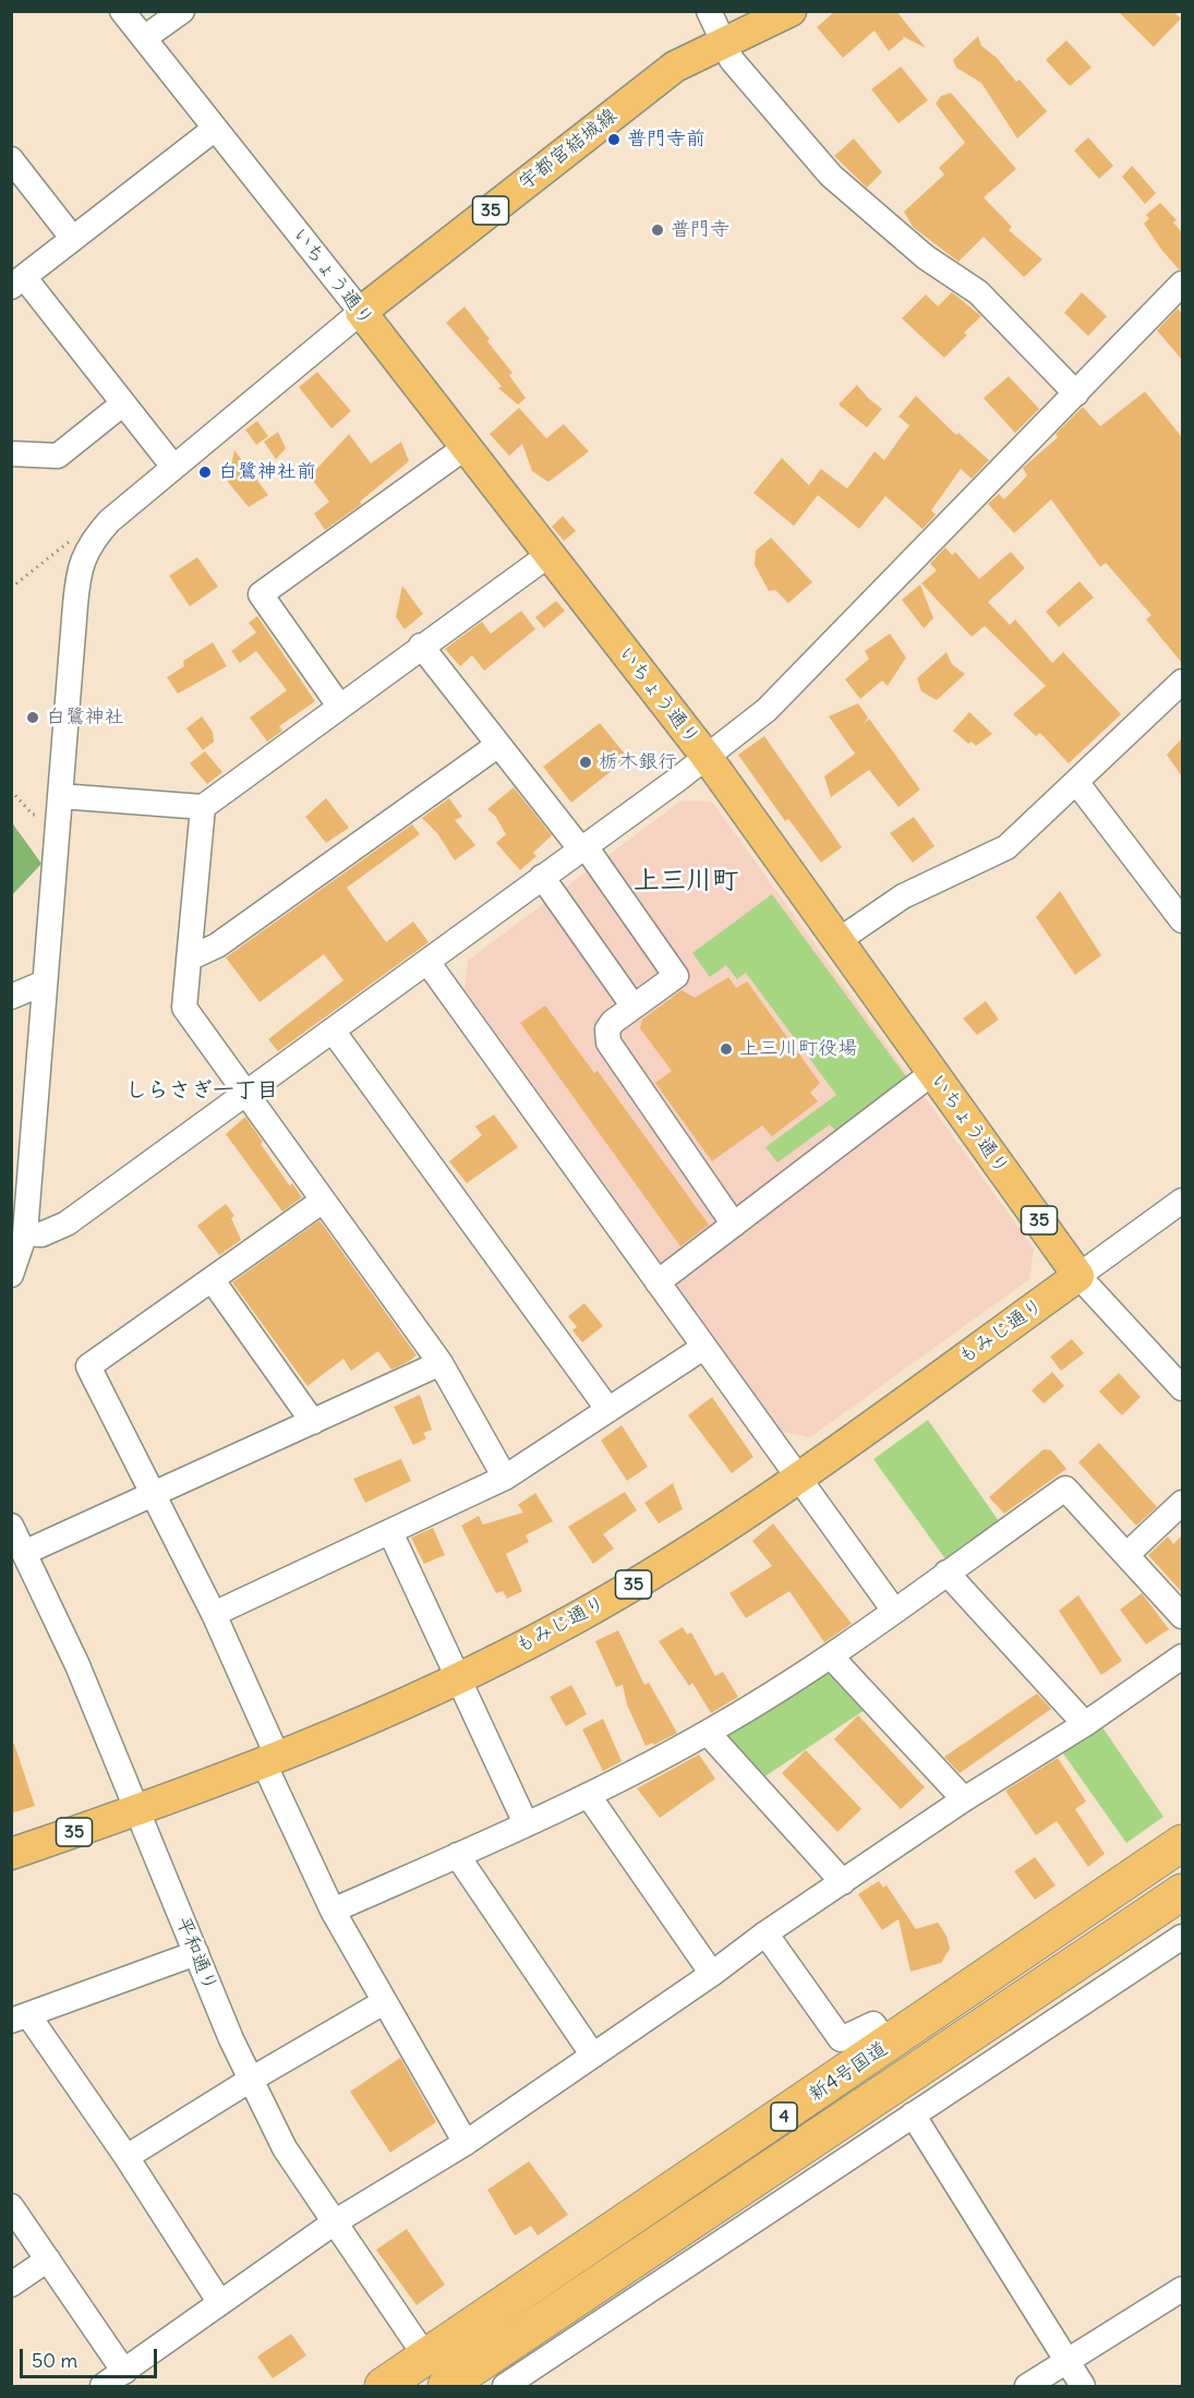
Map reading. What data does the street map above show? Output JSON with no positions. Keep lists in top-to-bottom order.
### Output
{
  "streets": {
    "highway": ["新4号国道", "4"],
    "main road": [
      "宇都宮結城線",
      "35",
      "いちょう通り",
      "もみじ通り"
    ],
    "street": ["平和通り"]
  },
  "crossings": [
    ["宇都宮結城線", "いちょう通り"],
    ["いちょう通り", "もみじ通り"],
    ["もみじ通り", "平和通り"],
    ["平和通り", "新4号国道"]
  ],
  "districts": ["上三川町", "しらさぎ一丁目"],
  "places": [
    "普門寺前",
    "普門寺",
    "白鷺神社前",
    "白鷺神社",
    "栃木銀行",
    "上三川町役場"
  ],
  "scale_bar": "50 m"
}
